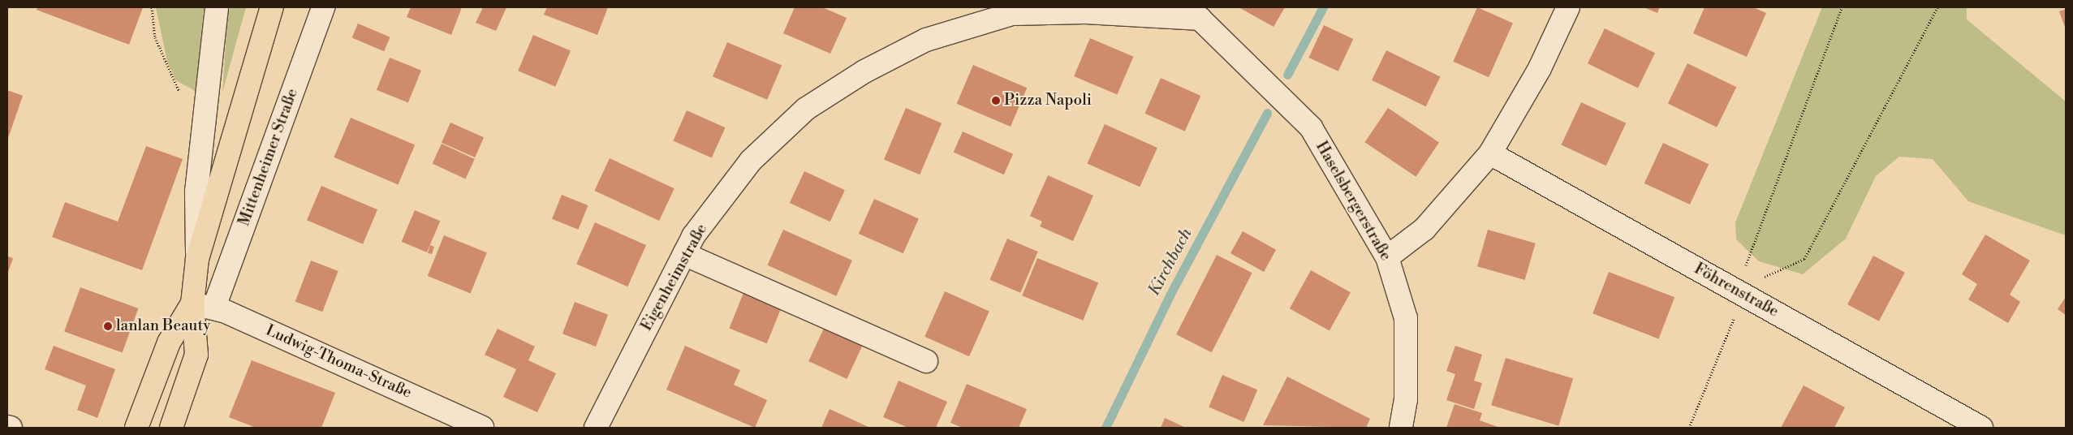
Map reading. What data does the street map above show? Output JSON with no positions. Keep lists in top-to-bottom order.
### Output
{
  "streets": {
    "street": [
      "Mittenheimer Straße",
      "Haselsbergerstraße",
      "Eigenheimstraße",
      "Föhrenstraße",
      "Ludwig-Thoma-Straße"
    ]
  },
  "crossings": [
    ["Mittenheimer Straße", "Ludwig-Thoma-Straße"],
    ["Haselsbergerstraße", "Eigenheimstraße"]
  ],
  "water": ["Kirchbach"],
  "places": ["Pizza Napoli", "lanlan Beauty"]
}
